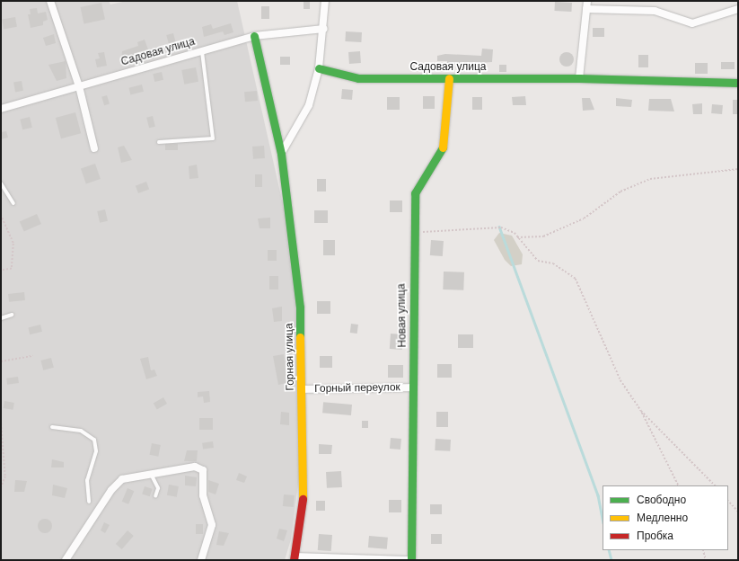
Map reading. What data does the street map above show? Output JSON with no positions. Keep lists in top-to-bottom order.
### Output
{
  "streets": {
    "street": [
      "Садовая улица",
      "Новая улица",
      "Горная улица",
      "Горный переулок"
    ]
  },
  "crossings": [
    ["Садовая улица", "Новая улица"],
    ["Садовая улица", "Горная улица"],
    ["Новая улица", "Горный переулок"],
    ["Горная улица", "Горный переулок"]
  ],
  "legend": ["Свободно", "Медленно", "Пробка"]
}
